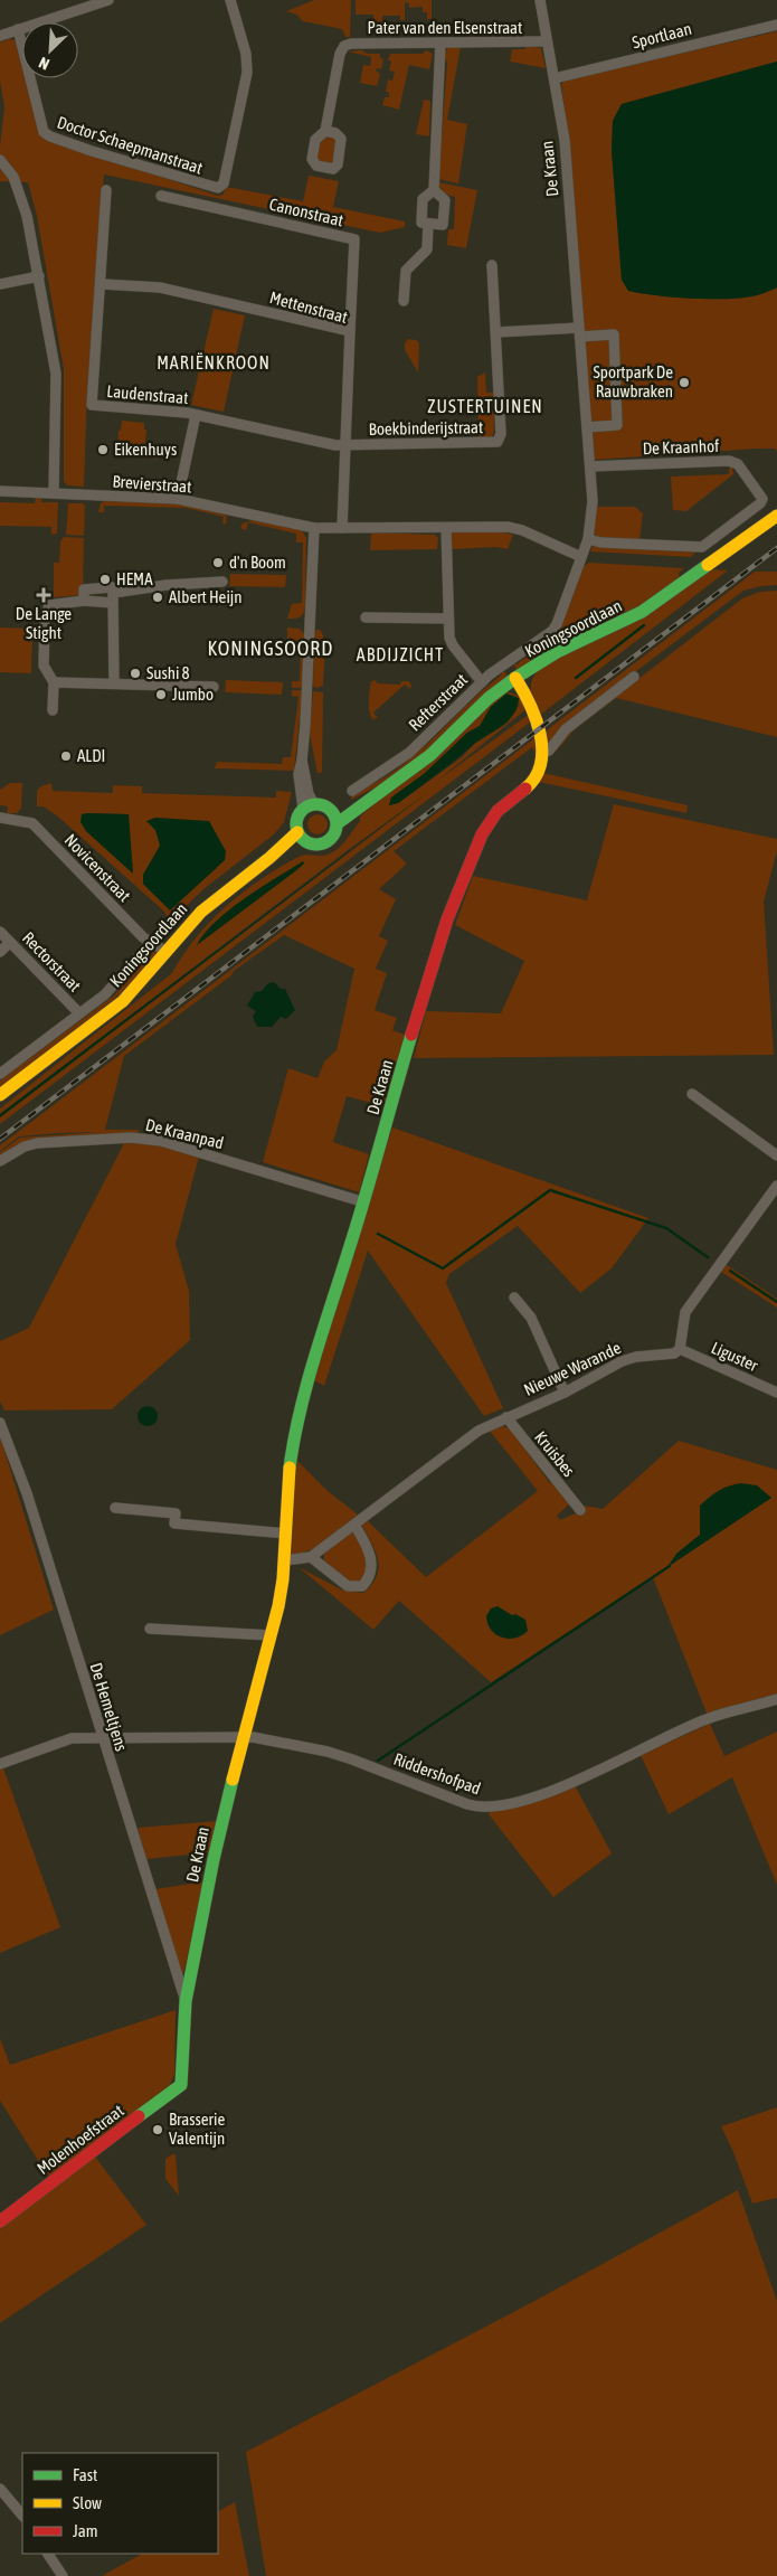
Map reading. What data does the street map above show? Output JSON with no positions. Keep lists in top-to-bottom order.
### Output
{
  "streets": {
    "street": [
      "Pater van den Elsenstraat",
      "Sportlaan",
      "Doctor Schaepmanstraat",
      "De Kraan",
      "Canonstraat",
      "Mettenstraat",
      "Laudenstraat",
      "Boekbinderijstraat",
      "De Kraanhof",
      "Brevierstraat",
      "Koningsoordlaan",
      "Refterstraat",
      "Novicenstraat",
      "Rectorstraat",
      "De Kraanpad",
      "Liguster",
      "Nieuwe Warande",
      "Kruisbes",
      "De Hemeltjens",
      "Riddershofpad",
      "Molenhoefstraat"
    ]
  },
  "crossings": [
    ["Pater van den Elsenstraat", "De Kraan"],
    ["Sportlaan", "De Kraan"],
    ["De Kraan", "De Kraanhof"],
    ["De Kraan", "Brevierstraat"],
    ["De Kraan", "Koningsoordlaan"],
    ["De Kraan", "Refterstraat"],
    ["De Kraan", "De Kraanpad"],
    ["De Kraan", "Nieuwe Warande"],
    ["De Kraan", "De Hemeltjens"],
    ["De Kraan", "Riddershofpad"],
    ["De Kraan", "Molenhoefstraat"],
    ["Canonstraat", "Mettenstraat"],
    ["Mettenstraat", "Laudenstraat"],
    ["Mettenstraat", "Boekbinderijstraat"],
    ["Mettenstraat", "Brevierstraat"],
    ["Laudenstraat", "Boekbinderijstraat"],
    ["Koningsoordlaan", "Novicenstraat"],
    ["Koningsoordlaan", "Rectorstraat"],
    ["Liguster", "Nieuwe Warande"],
    ["Nieuwe Warande", "Kruisbes"],
    ["De Hemeltjens", "Riddershofpad"]
  ],
  "districts": [
    "MARIËNKROON",
    "ZUSTERTUINEN",
    "KONINGSOORD",
    "ABDIJZICHT"
  ],
  "places": {
    "other": [
      "Sportpark De Rauwbraken",
      "Eikenhuys",
      "d'n Boom",
      "HEMA",
      "Albert Heijn",
      "Sushi 8",
      "Jumbo",
      "ALDI",
      "Brasserie Valentijn"
    ],
    "health": ["De Lange Stight"]
  },
  "legend": ["Fast", "Slow", "Jam"],
  "north": "bottom left"
}
